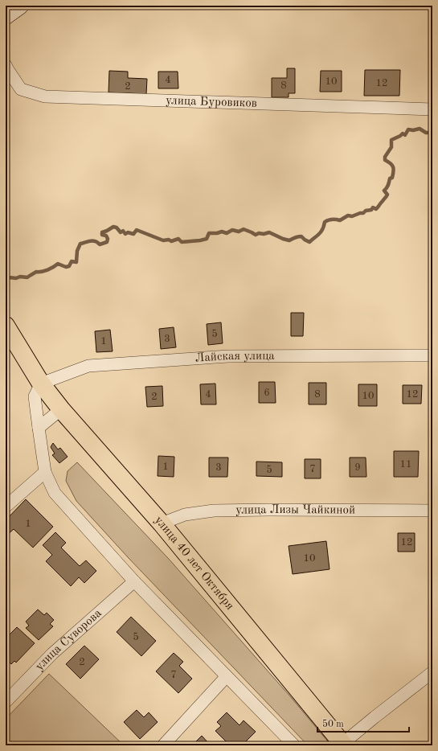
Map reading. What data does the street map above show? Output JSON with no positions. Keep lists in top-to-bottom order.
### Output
{
  "streets": {
    "main road": ["улица 40 лет Октября"],
    "street": [
      "улица Буровиков",
      "Лайская улица",
      "улица Лизы Чайкиной",
      "улица Суворова"
    ]
  },
  "crossings": [
    ["Лайская улица", "улица 40 лет Октября"],
    ["улица Лизы Чайкиной", "улица 40 лет Октября"]
  ],
  "house_numbers": [
    "4",
    "10",
    "12",
    "8",
    "2",
    "5",
    "3",
    "1",
    "6",
    "4",
    "8",
    "12",
    "10",
    "2",
    "11",
    "1",
    "3",
    "9",
    "7",
    "5",
    "1",
    "12",
    "10",
    "5",
    "2",
    "7"
  ],
  "scale_bar": "50 m"
}
